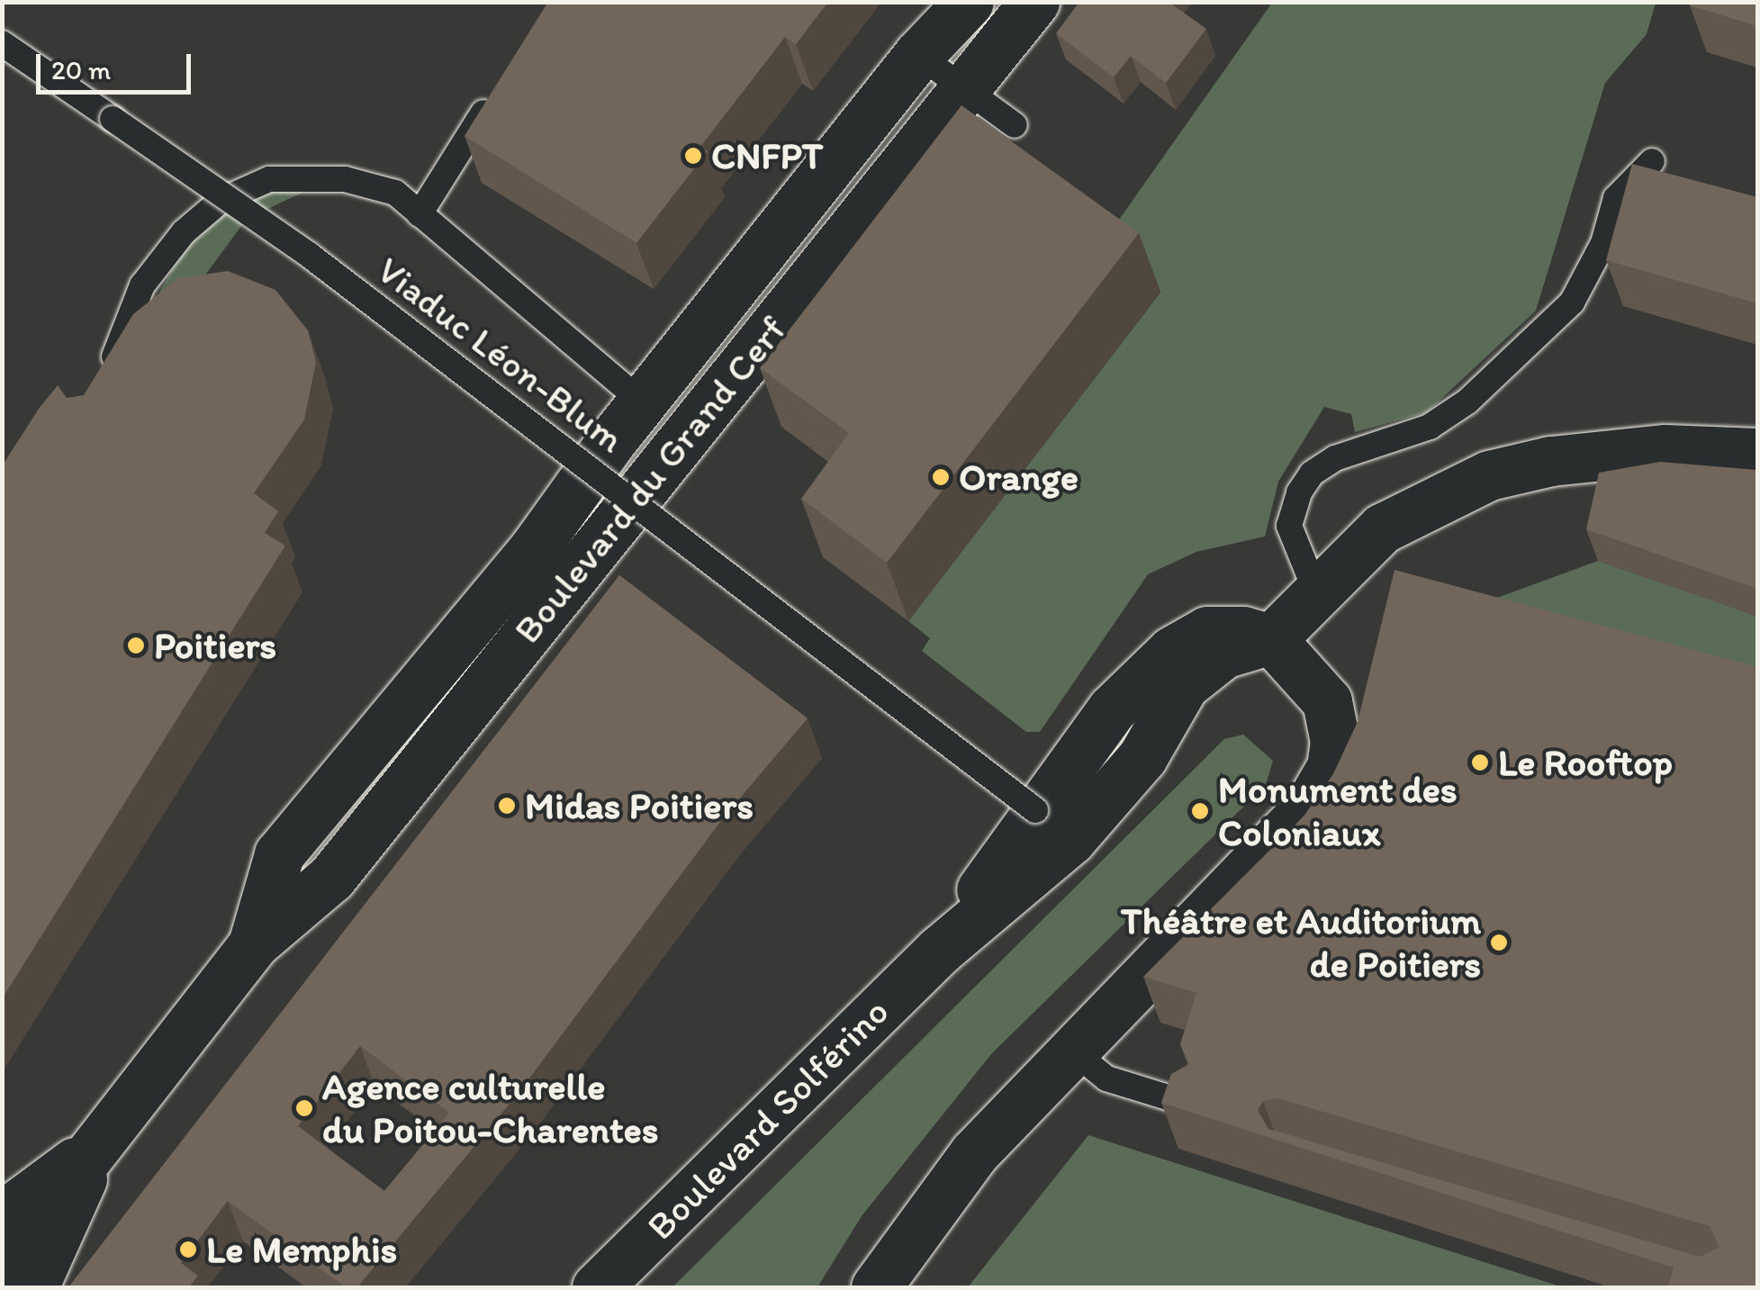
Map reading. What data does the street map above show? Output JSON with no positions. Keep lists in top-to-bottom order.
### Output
{
  "streets": {
    "main road": ["Boulevard du Grand Cerf", "Boulevard Solférino"],
    "lane": ["Viaduc Léon-Blum"]
  },
  "crossings": [
    ["Viaduc Léon-Blum", "Boulevard Solférino"]
  ],
  "places": [
    "CNFPT",
    "Orange",
    "Poitiers",
    "Le Rooftop",
    "Midas Poitiers",
    "Monument des Coloniaux",
    "Théâtre et Auditorium de Poitiers",
    "Agence culturelle du Poitou-Charentes",
    "Le Memphis"
  ],
  "scale_bar": "20 m"
}
